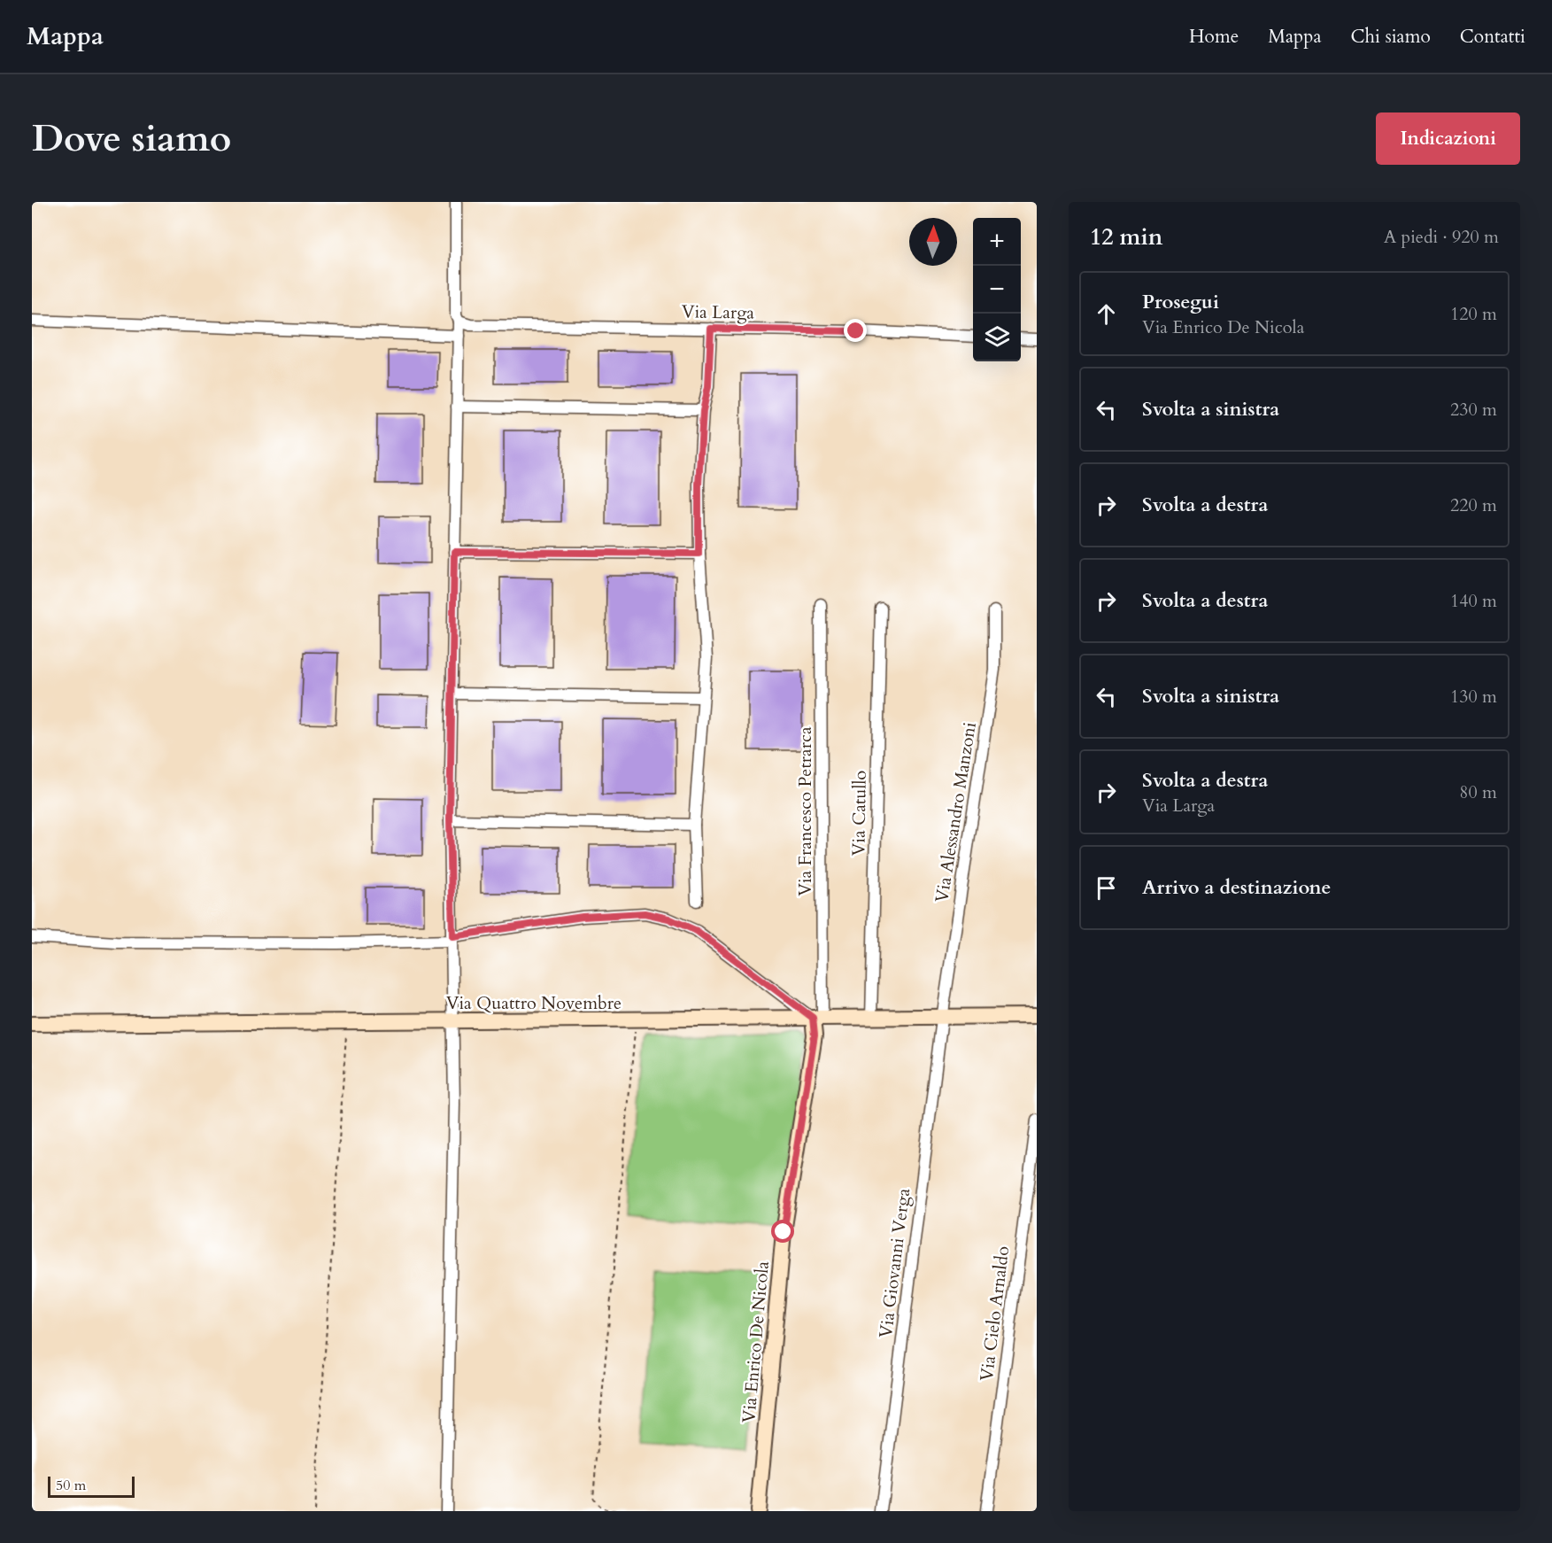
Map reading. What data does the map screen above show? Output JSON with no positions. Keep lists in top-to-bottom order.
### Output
{
  "streets": {
    "street": [
      "Via Larga",
      "Via Francesco Petrarca",
      "Via Alessandro Manzoni",
      "Via Catullo",
      "Via Quattro Novembre",
      "Via Giovanni Verga",
      "Via Cielo Arnaldo",
      "Via Enrico De Nicola"
    ]
  },
  "crossings": [
    ["Via Francesco Petrarca", "Via Quattro Novembre"],
    ["Via Francesco Petrarca", "Via Enrico De Nicola"],
    ["Via Alessandro Manzoni", "Via Quattro Novembre"],
    ["Via Alessandro Manzoni", "Via Giovanni Verga"],
    ["Via Catullo", "Via Quattro Novembre"],
    ["Via Quattro Novembre", "Via Giovanni Verga"],
    ["Via Quattro Novembre", "Via Enrico De Nicola"]
  ],
  "scale_bar": "50 m",
  "north": "top",
  "page": {
    "header": "Mappa",
    "nav": [
      "Home",
      "Mappa",
      "Chi siamo",
      "Contatti"
    ],
    "buttons": "Indicazioni",
    "title": "Dove siamo",
    "heading": ["12 min", "A piedi · 920 m"],
    "map_buttons": ["+", "−"],
    "list": [
      ["Prosegui", "Via Enrico De Nicola", "120 m"],
      ["Svolta a sinistra", "230 m"],
      ["Svolta a destra", "220 m"],
      ["Svolta a destra", "140 m"],
      ["Svolta a sinistra", "130 m"],
      ["Svolta a destra", "Via Larga", "80 m"],
      "Arrivo a destinazione"
    ],
    "scale": "50 m"
  }
}
